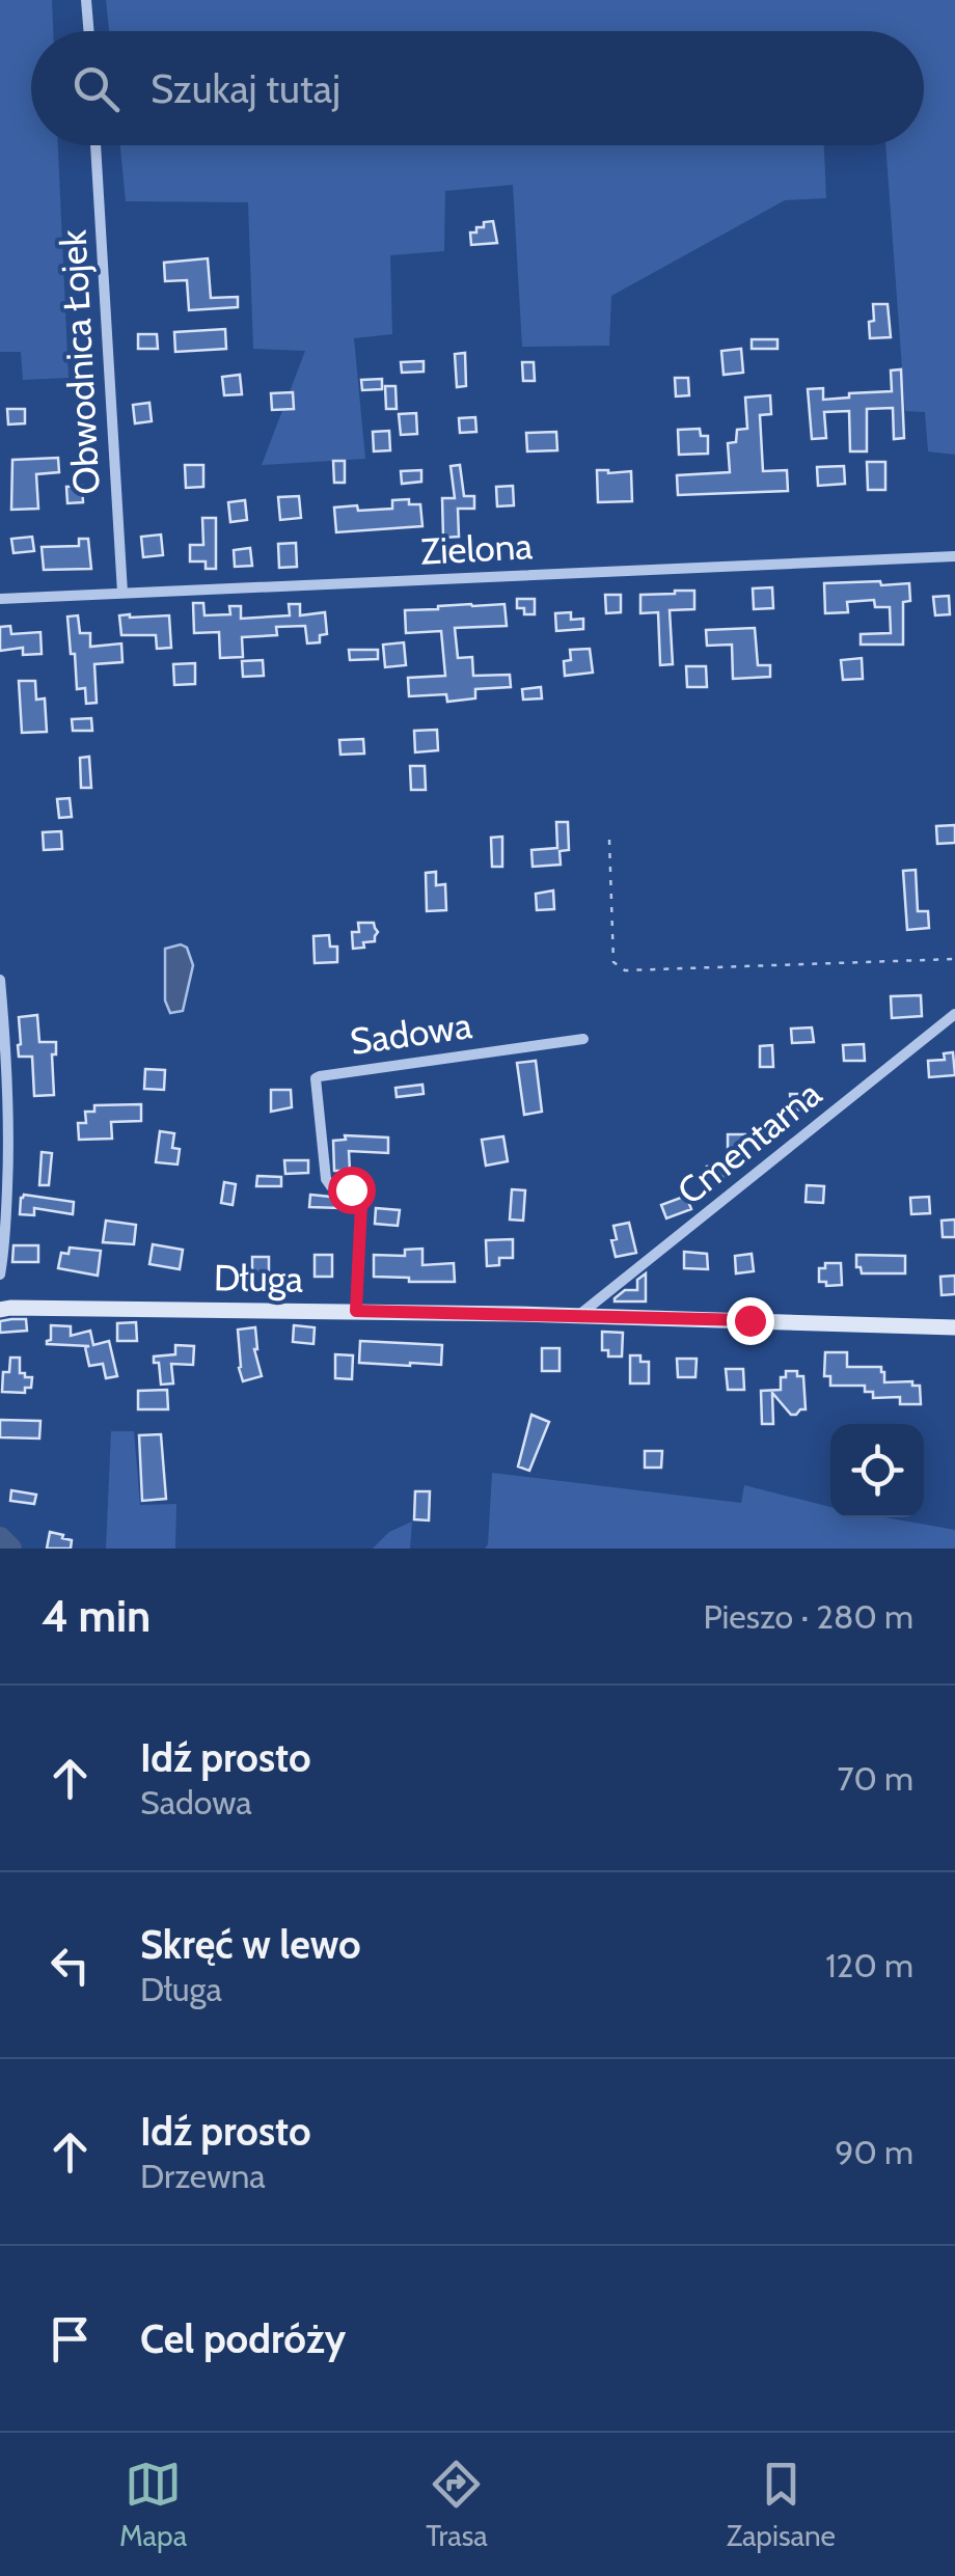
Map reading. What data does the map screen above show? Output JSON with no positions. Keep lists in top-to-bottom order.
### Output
{
  "streets": {
    "street": [
      "Obwodnica Łojek",
      "Zielona",
      "Sadowa",
      "Cmentarna",
      "Długa"
    ]
  },
  "crossings": [
    ["Obwodnica Łojek", "Zielona"],
    ["Sadowa", "Długa"],
    ["Cmentarna", "Długa"]
  ],
  "page": {
    "search": "Szukaj tutaj",
    "heading": ["4 min", "Pieszo · 280 m"],
    "list": [
      ["Idź prosto", "Sadowa", "70 m"],
      ["Skręć w lewo", "Długa", "120 m"],
      ["Idź prosto", "Drzewna", "90 m"],
      "Cel podróży"
    ],
    "nav": ["Mapa", "Trasa", "Zapisane"]
  }
}
